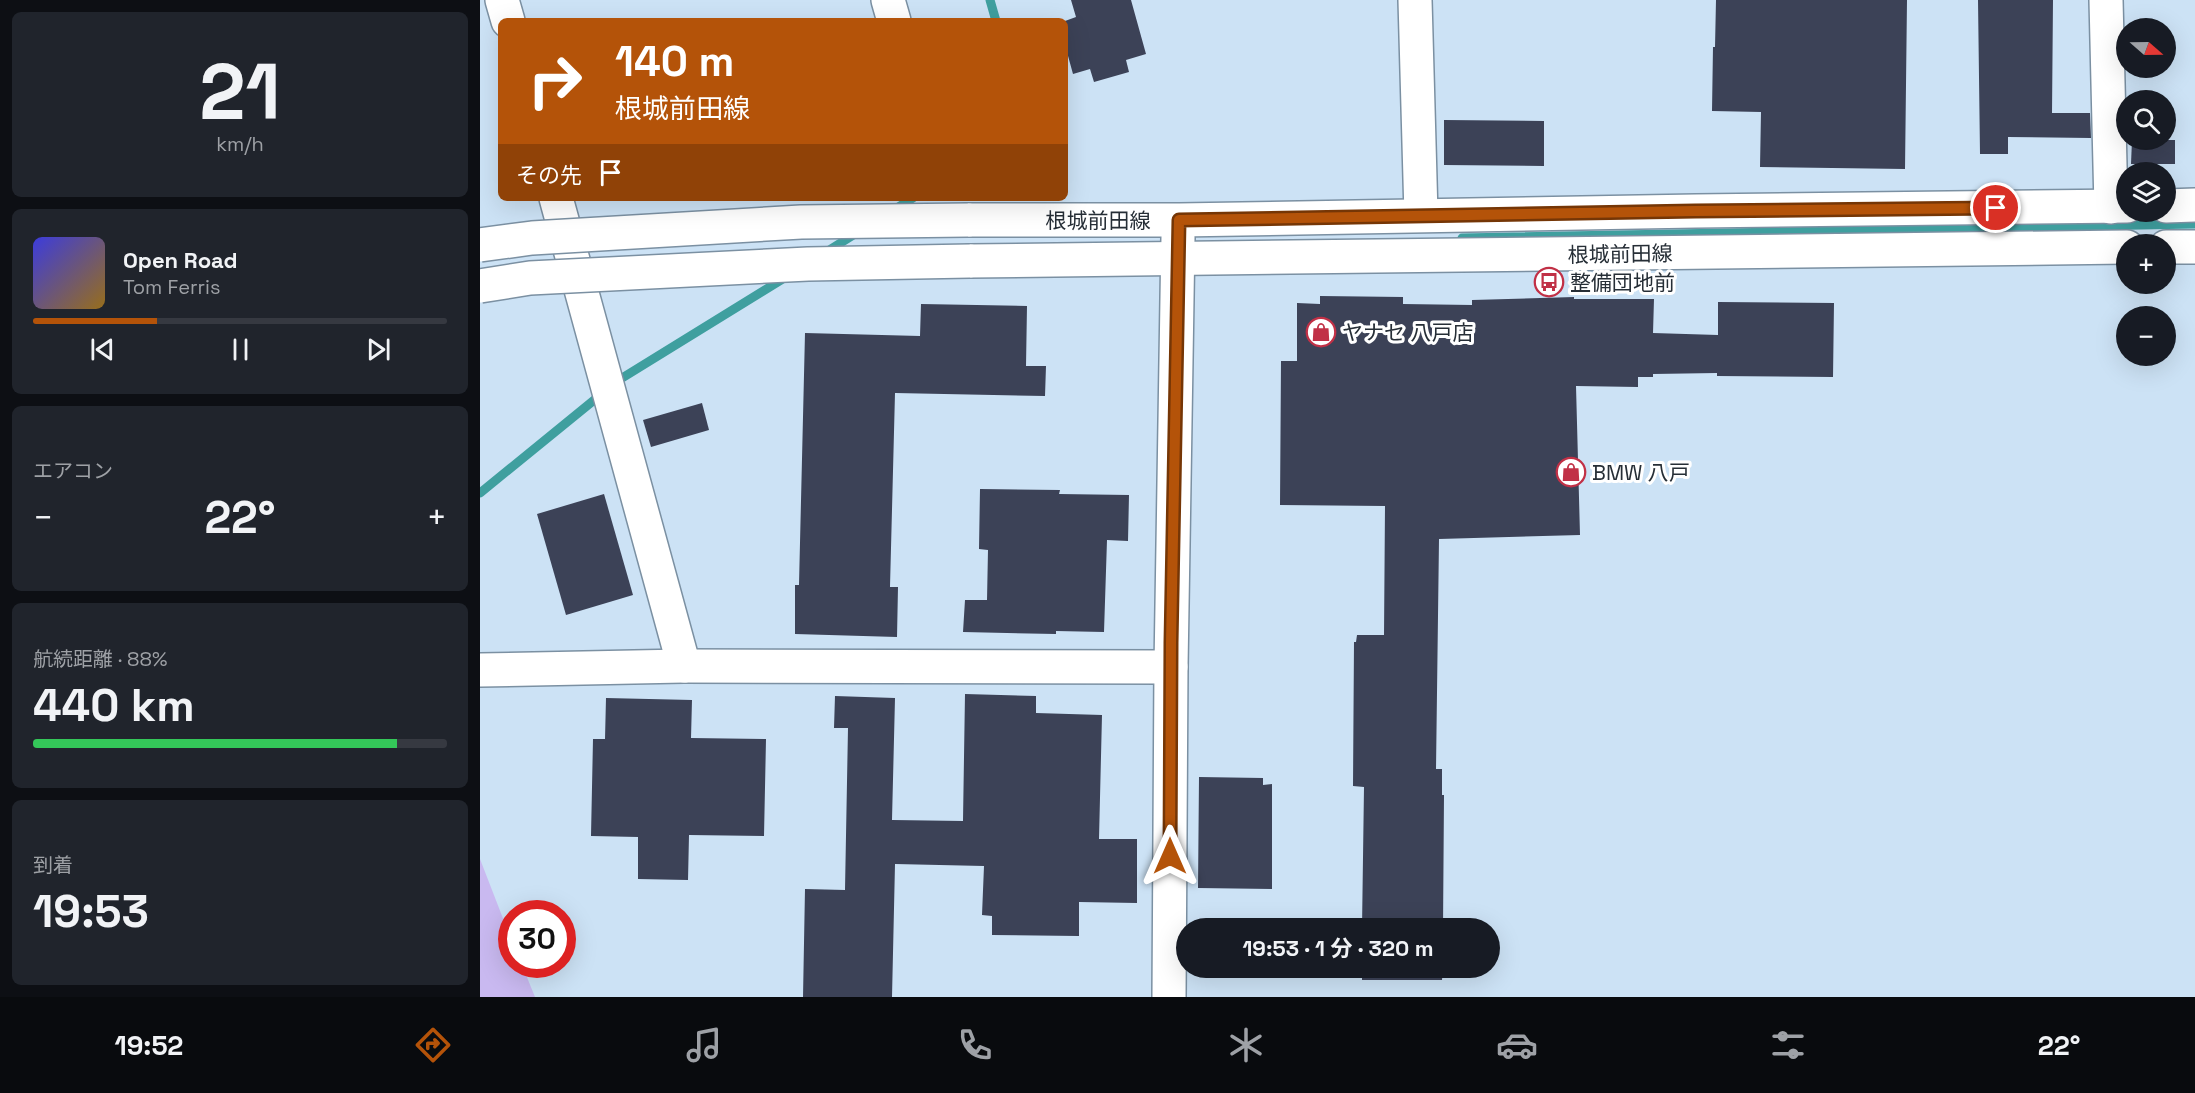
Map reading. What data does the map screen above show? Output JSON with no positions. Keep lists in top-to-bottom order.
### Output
{
  "streets": {
    "street": ["根城前田線"]
  },
  "places": {
    "bus stop": ["整備団地前"],
    "shop": ["ヤナセ 八戸店", "BMW 八戸"]
  },
  "north": "right",
  "page": {
    "tile": [
      ["21", "km/h"],
      "エアコン",
      ["航続距離 · 88%", "440 km"],
      ["到着", "19:53"]
    ],
    "map_buttons": ["+", "−"],
    "turn": ["140 m", "根城前田線"],
    "then": "その先",
    "song": ["Open Road", "Tom Ferris"],
    "heat": ["−", "22°", "+"],
    "limit": "30",
    "trip": "19:53 · 1 分 · 320 m",
    "tabs": ["19:52", "22°"]
  }
}
